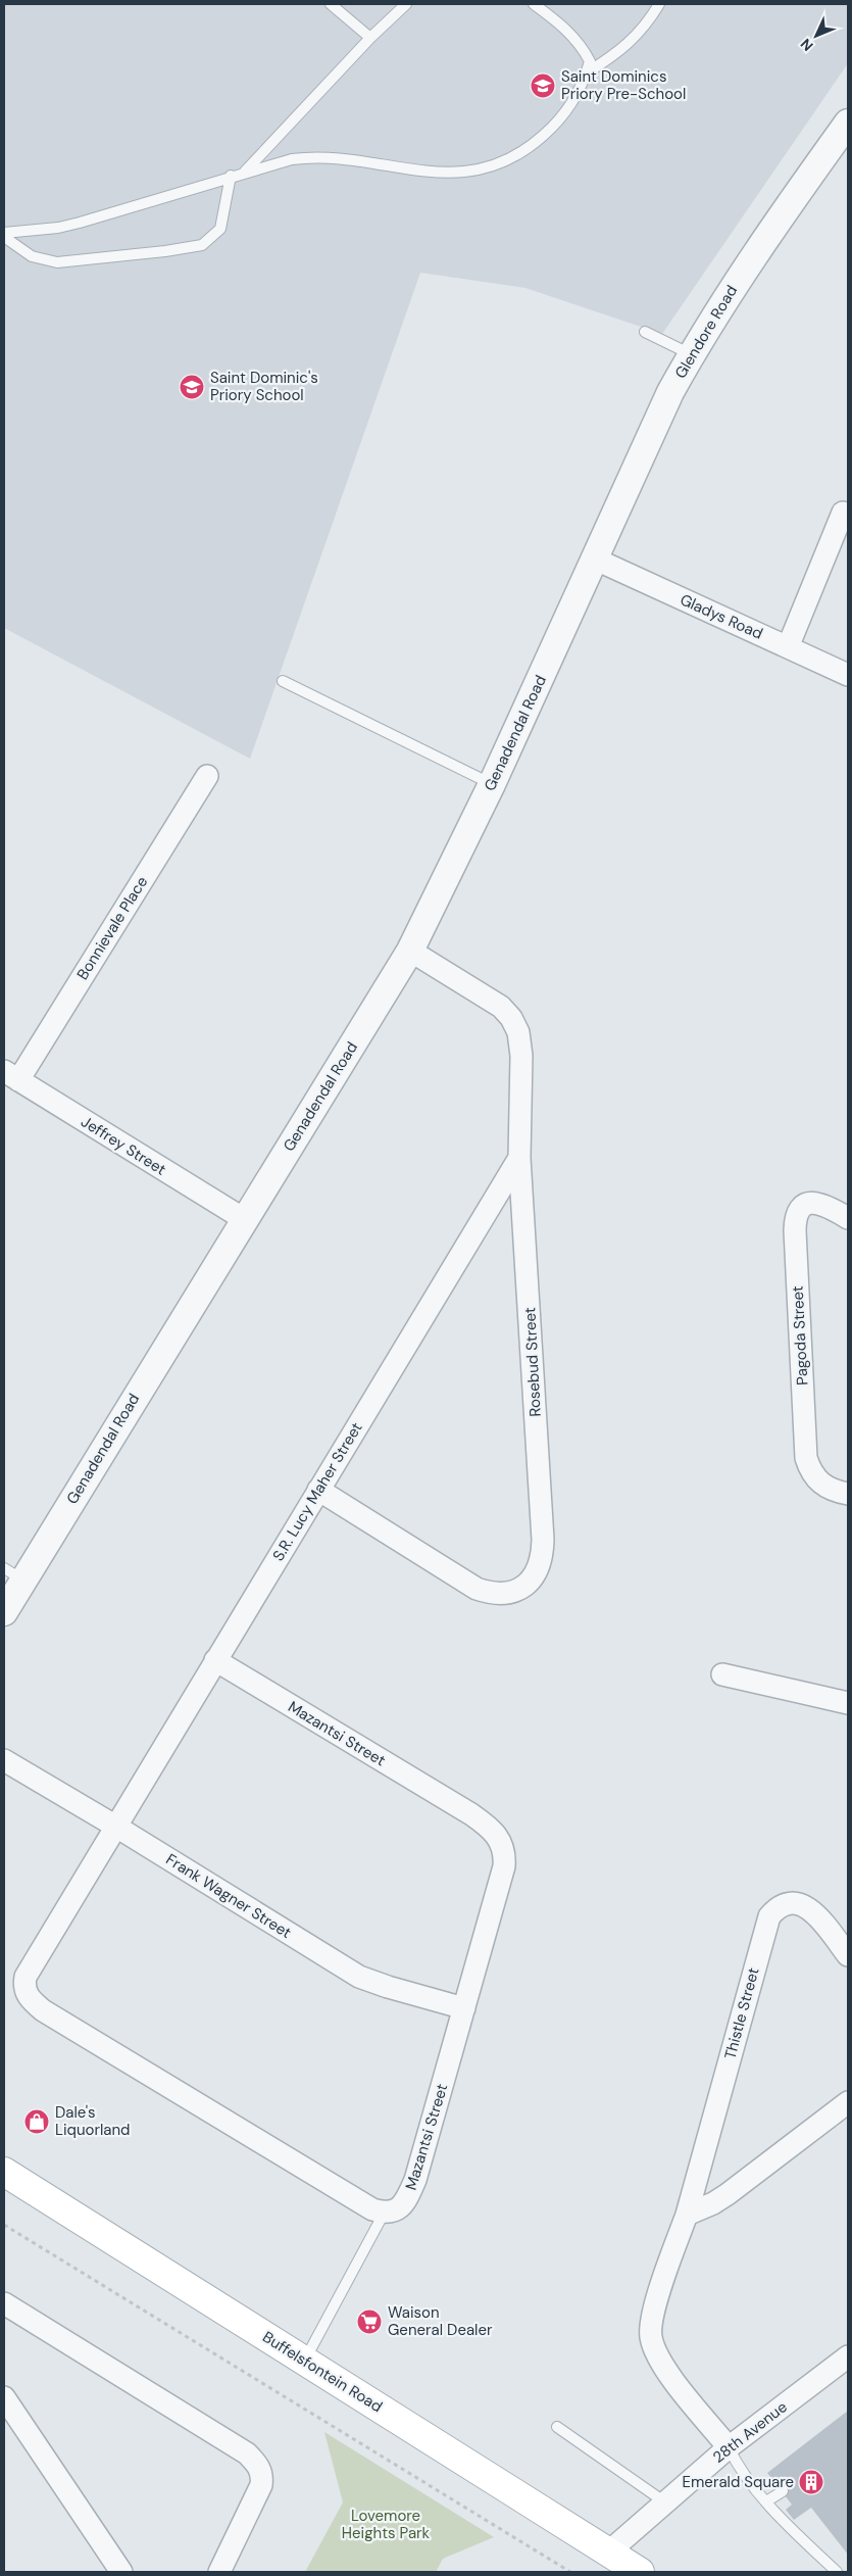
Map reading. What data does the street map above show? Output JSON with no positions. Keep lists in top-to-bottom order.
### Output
{
  "streets": {
    "main road": ["Buffelsfontein Road"],
    "street": [
      "Glendore Road",
      "Gladys Road",
      "Genadendal Road",
      "Bonnievale Place",
      "Jeffrey Street",
      "Pagoda Street",
      "Rosebud Street",
      "S.R. Lucy Maher Street",
      "Mazantsi Street",
      "Frank Wagner Street",
      "Thistle Street",
      "28th Avenue"
    ]
  },
  "crossings": [
    ["Glendore Road", "Gladys Road"],
    ["Glendore Road", "Genadendal Road"],
    ["Gladys Road", "Genadendal Road"],
    ["Genadendal Road", "Jeffrey Street"],
    ["Genadendal Road", "Rosebud Street"],
    ["Bonnievale Place", "Jeffrey Street"],
    ["Rosebud Street", "S.R. Lucy Maher Street"],
    ["S.R. Lucy Maher Street", "Mazantsi Street"],
    ["S.R. Lucy Maher Street", "Frank Wagner Street"],
    ["Mazantsi Street", "Frank Wagner Street"],
    ["Thistle Street", "28th Avenue"],
    ["Buffelsfontein Road", "28th Avenue"]
  ],
  "parks": ["Lovemore Heights Park"],
  "places": {
    "school or university": ["Saint Dominics Priory Pre-School", "Saint Dominic's Priory School"],
    "shop": ["Dale's Liquorland"],
    "supermarket": ["Waison General Dealer"],
    "building": ["Emerald Square"]
  },
  "north": "bottom left"
}
